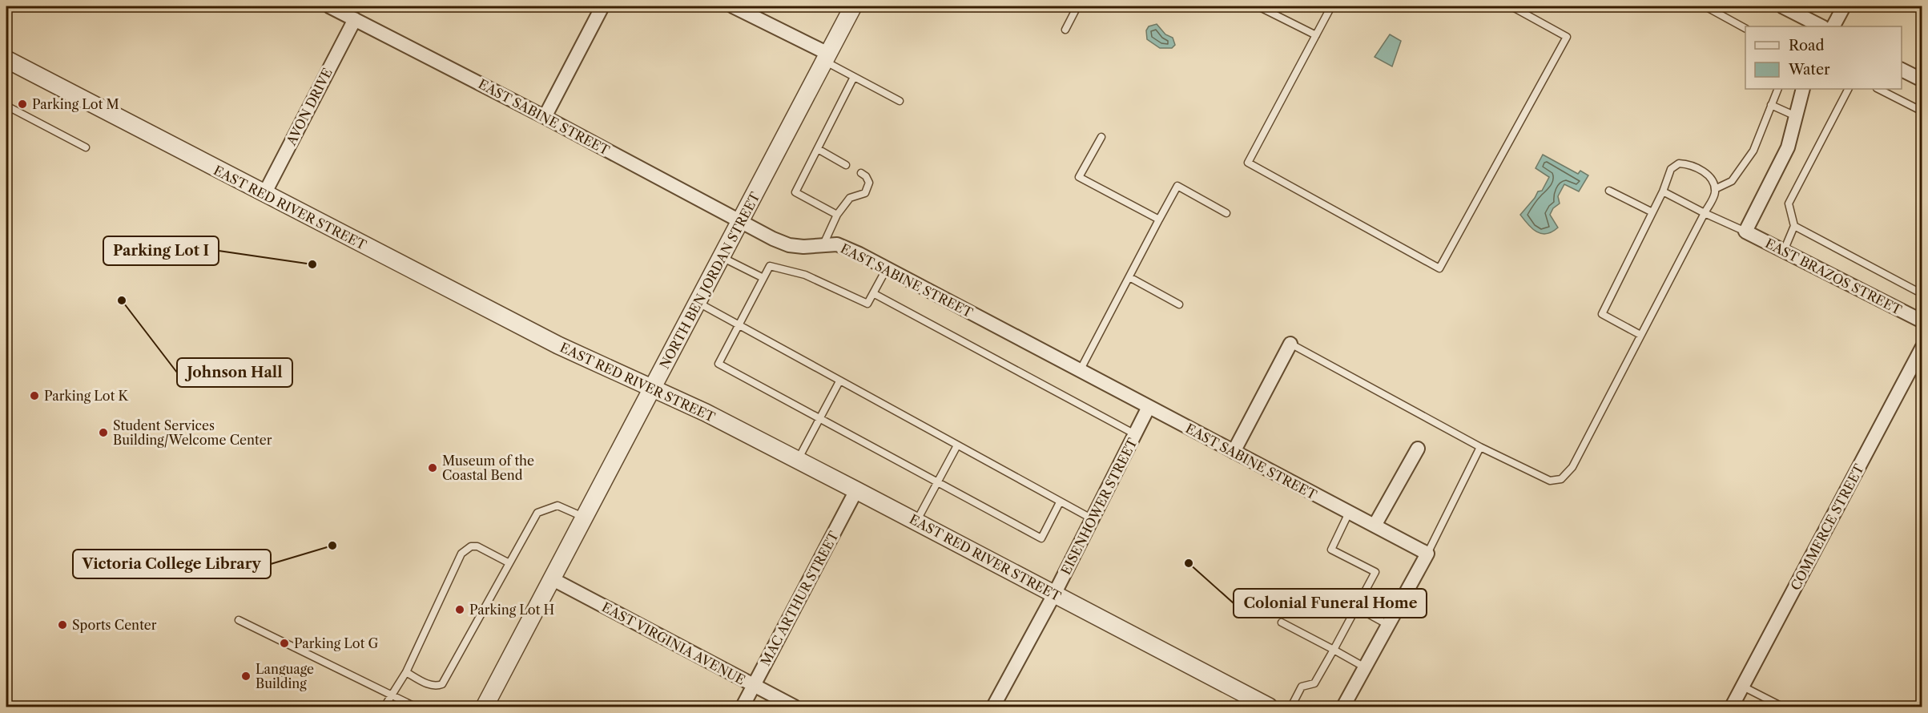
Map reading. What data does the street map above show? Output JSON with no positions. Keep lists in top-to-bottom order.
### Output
{
  "streets": {
    "street": [
      "AVON DRIVE",
      "EAST SABINE STREET",
      "EAST RED RIVER STREET",
      "EAST BRAZOS STREET",
      "NORTH BEN JORDAN STREET",
      "EISENHOWER STREET",
      "COMMERCE STREET",
      "MAC ARTHUR STREET",
      "EAST VIRGINIA AVENUE"
    ]
  },
  "crossings": [
    ["AVON DRIVE", "EAST SABINE STREET"],
    ["AVON DRIVE", "EAST RED RIVER STREET"],
    ["EAST SABINE STREET", "NORTH BEN JORDAN STREET"],
    ["EAST SABINE STREET", "EISENHOWER STREET"],
    ["EAST RED RIVER STREET", "NORTH BEN JORDAN STREET"],
    ["EAST RED RIVER STREET", "EISENHOWER STREET"],
    ["EAST RED RIVER STREET", "MAC ARTHUR STREET"],
    ["NORTH BEN JORDAN STREET", "EAST VIRGINIA AVENUE"],
    ["MAC ARTHUR STREET", "EAST VIRGINIA AVENUE"]
  ],
  "places": [
    "Parking Lot M",
    "Parking Lot I",
    "Johnson Hall",
    "Parking Lot K",
    "Student Services Building/Welcome Center",
    "Museum of the Coastal Bend",
    "Victoria College Library",
    "Colonial Funeral Home",
    "Parking Lot H",
    "Sports Center",
    "Parking Lot G",
    "Language Building"
  ],
  "legend": ["Road", "Water"]
}
